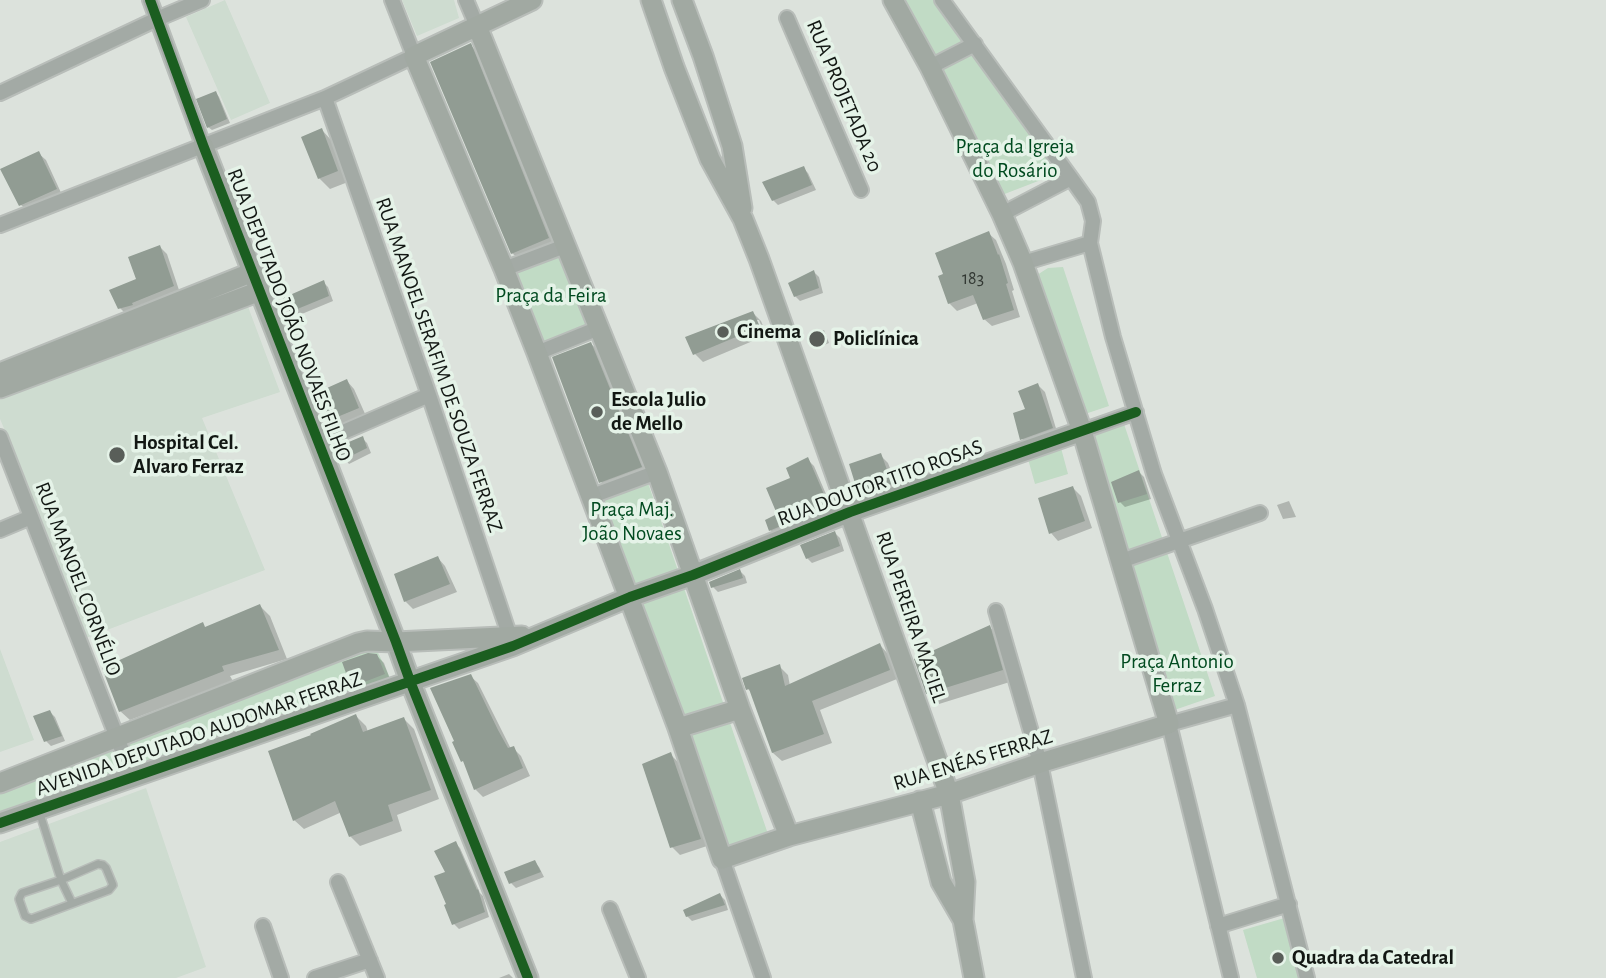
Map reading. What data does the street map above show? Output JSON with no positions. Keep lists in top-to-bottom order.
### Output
{
  "streets": {
    "street": [
      "RUA PROJETADA 20",
      "RUA DEPUTADO JOÃO NOVAES FILHO",
      "RUA MANOEL SERAFIM DE SOUZA FERRAZ",
      "RUA DOUTOR TITO ROSAS",
      "RUA MANOEL CORNÉLIO",
      "RUA PEREIRA MACIEL",
      "AVENIDA DEPUTADO AUDOMAR FERRAZ",
      "RUA ENÉAS FERRAZ"
    ]
  },
  "crossings": [
    ["RUA DEPUTADO JOÃO NOVAES FILHO", "AVENIDA DEPUTADO AUDOMAR FERRAZ"],
    ["RUA MANOEL SERAFIM DE SOUZA FERRAZ", "AVENIDA DEPUTADO AUDOMAR FERRAZ"],
    ["RUA DOUTOR TITO ROSAS", "RUA PEREIRA MACIEL"],
    ["RUA DOUTOR TITO ROSAS", "AVENIDA DEPUTADO AUDOMAR FERRAZ"],
    ["RUA MANOEL CORNÉLIO", "AVENIDA DEPUTADO AUDOMAR FERRAZ"],
    ["RUA PEREIRA MACIEL", "RUA ENÉAS FERRAZ"]
  ],
  "parks": [
    "Praça da Igreja do Rosário",
    "Praça da Feira",
    "Praça Maj. João Novaes",
    "Praça Antonio Ferraz"
  ],
  "places": [
    "Cinema",
    "Policlínica",
    "Escola Julio de Mello",
    "Hospital Cel. Alvaro Ferraz",
    "Quadra da Catedral"
  ],
  "house_numbers": ["183"]
}
